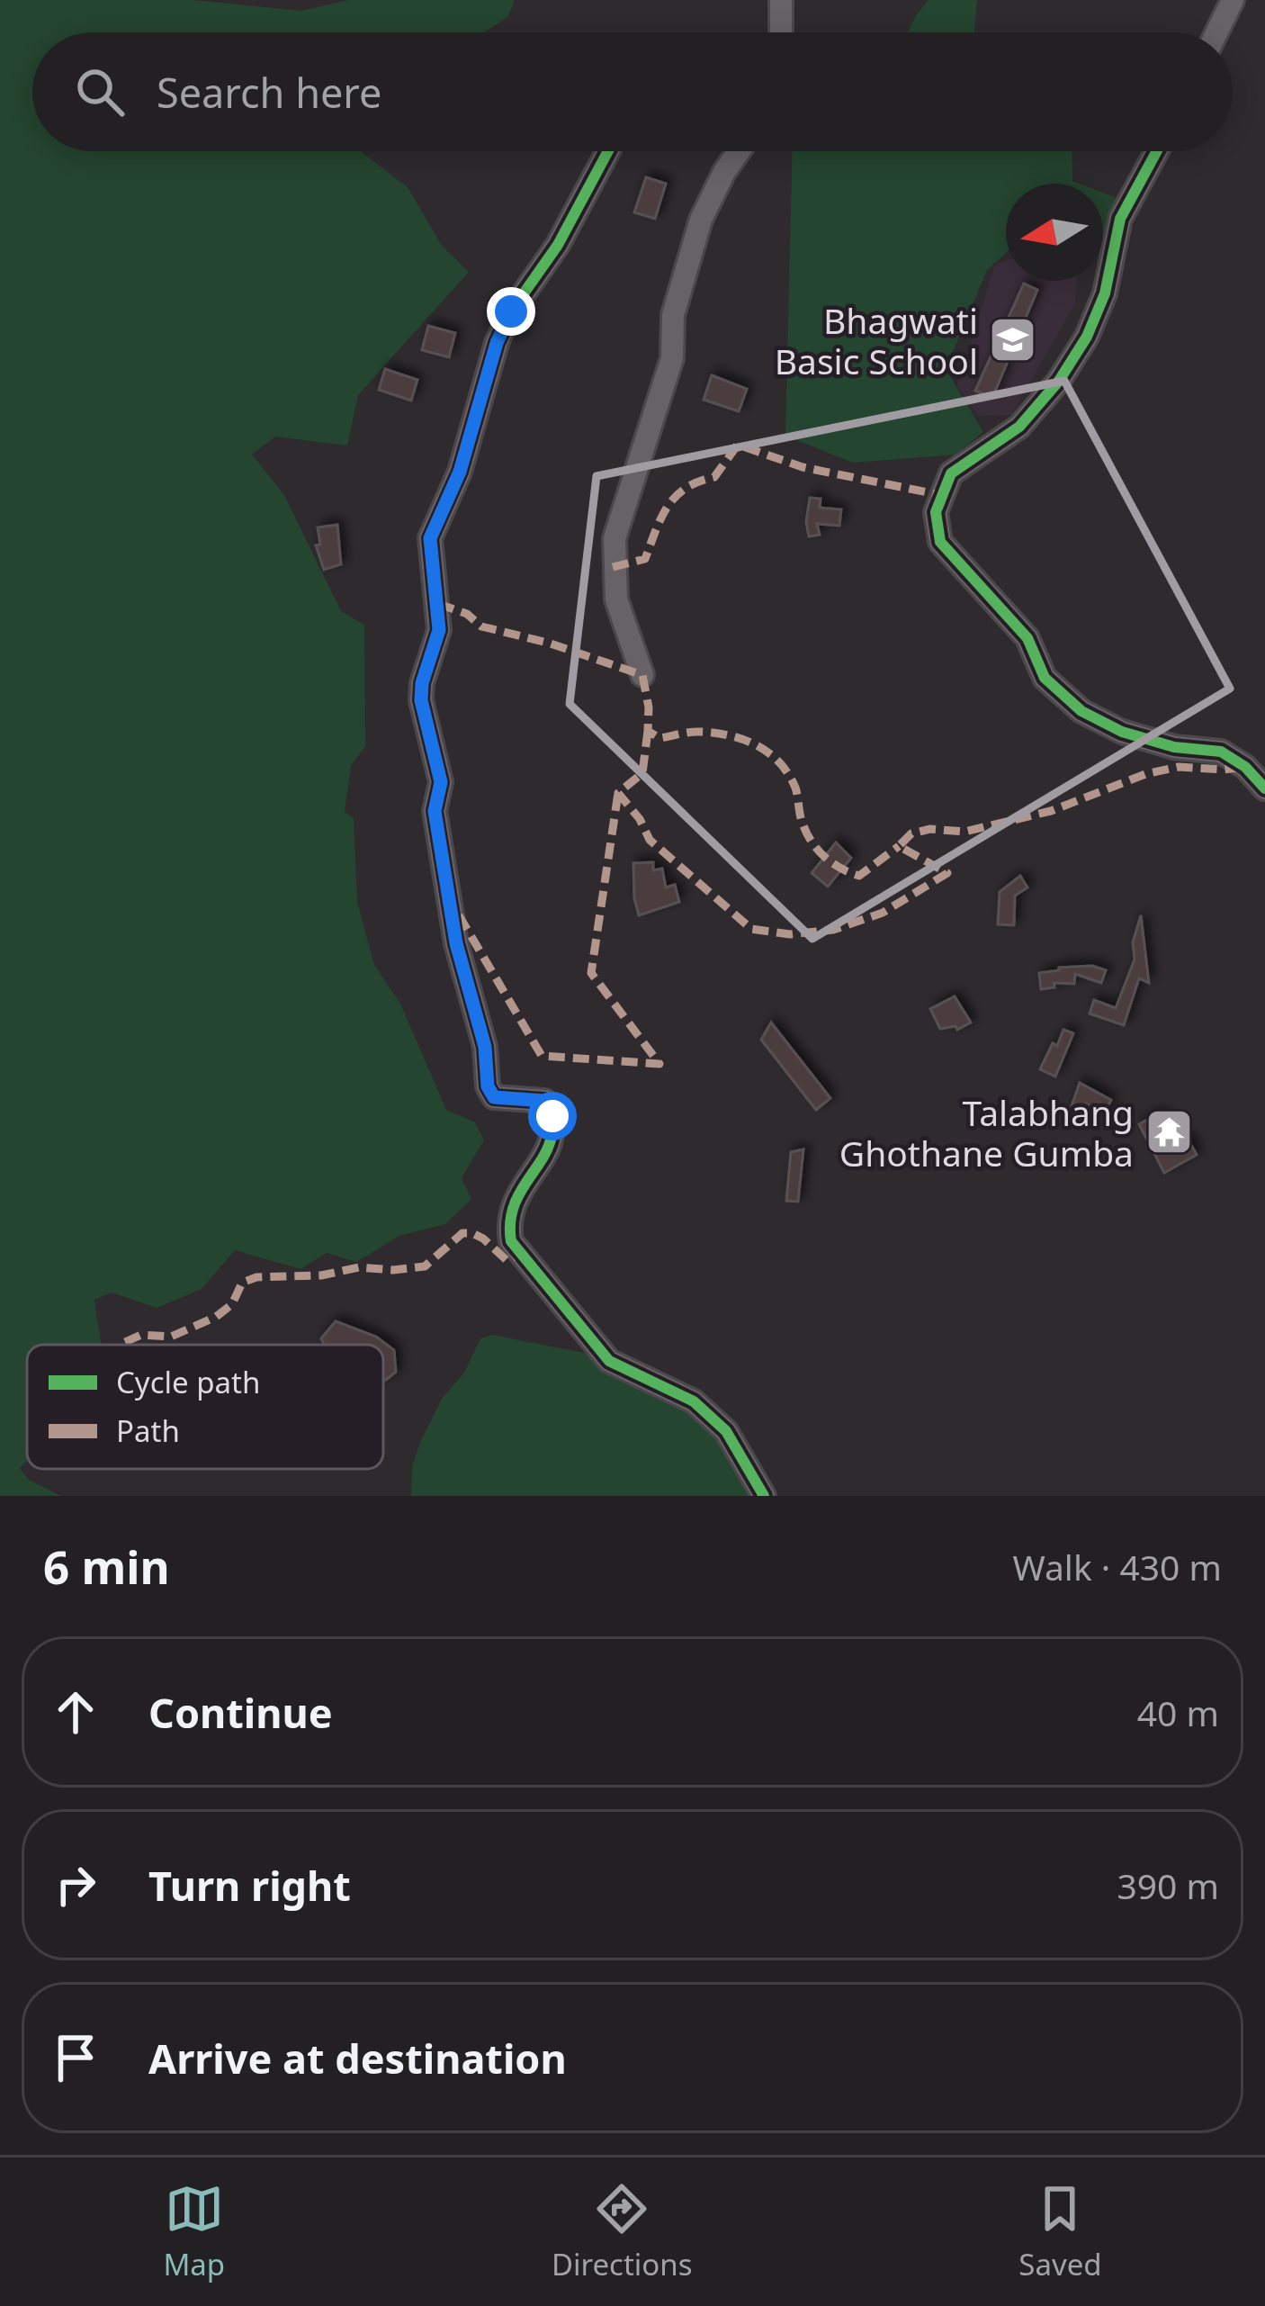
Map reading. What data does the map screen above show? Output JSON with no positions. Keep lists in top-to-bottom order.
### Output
{
  "places": {
    "school or university": ["Bhagwati Basic School"],
    "temple": ["Talabhang Ghothane Gumba"]
  },
  "legend": ["Cycle path", "Path"],
  "north": "left",
  "page": {
    "search": "Search here",
    "heading": ["6 min", "Walk · 430 m"],
    "list": [
      ["Continue", "40 m"],
      ["Turn right", "390 m"],
      "Arrive at destination"
    ],
    "nav": ["Map", "Directions", "Saved"]
  }
}
